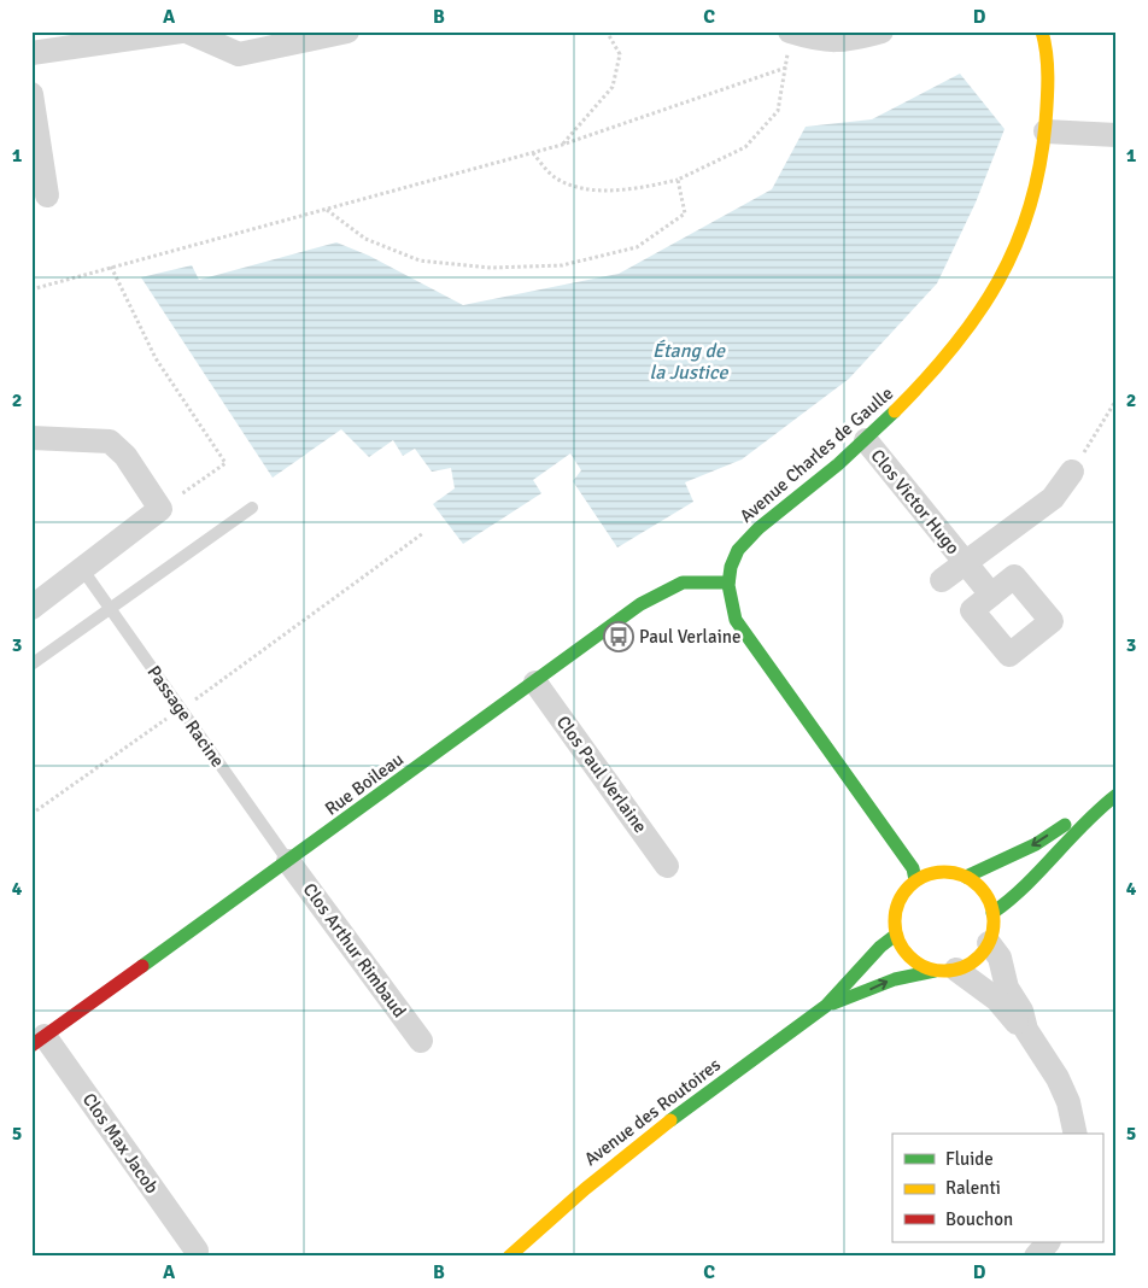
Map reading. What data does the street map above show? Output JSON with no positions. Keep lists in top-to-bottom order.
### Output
{
  "streets": {
    "street": [
      "Avenue Charles de Gaulle",
      "Clos Victor Hugo",
      "Clos Paul Verlaine",
      "Rue Boileau",
      "Clos Arthur Rimbaud",
      "Avenue des Routoires",
      "Clos Max Jacob"
    ],
    "lane": ["Passage Racine"]
  },
  "crossings": [
    ["Avenue Charles de Gaulle", "Clos Victor Hugo"],
    ["Avenue Charles de Gaulle", "Rue Boileau"],
    ["Avenue Charles de Gaulle", "Avenue des Routoires"],
    ["Passage Racine", "Rue Boileau"],
    ["Passage Racine", "Clos Arthur Rimbaud"],
    ["Clos Paul Verlaine", "Rue Boileau"],
    ["Rue Boileau", "Clos Arthur Rimbaud"],
    ["Rue Boileau", "Clos Max Jacob"]
  ],
  "water": ["Étang de la Justice"],
  "places": {
    "bus stop": ["Paul Verlaine"]
  },
  "legend": ["Fluide", "Ralenti", "Bouchon"],
  "grid": {
    "columns": [
      "A",
      "B",
      "C",
      "D"
    ],
    "rows": [
      "1",
      "2",
      "3",
      "4",
      "5"
    ]
  }
}
